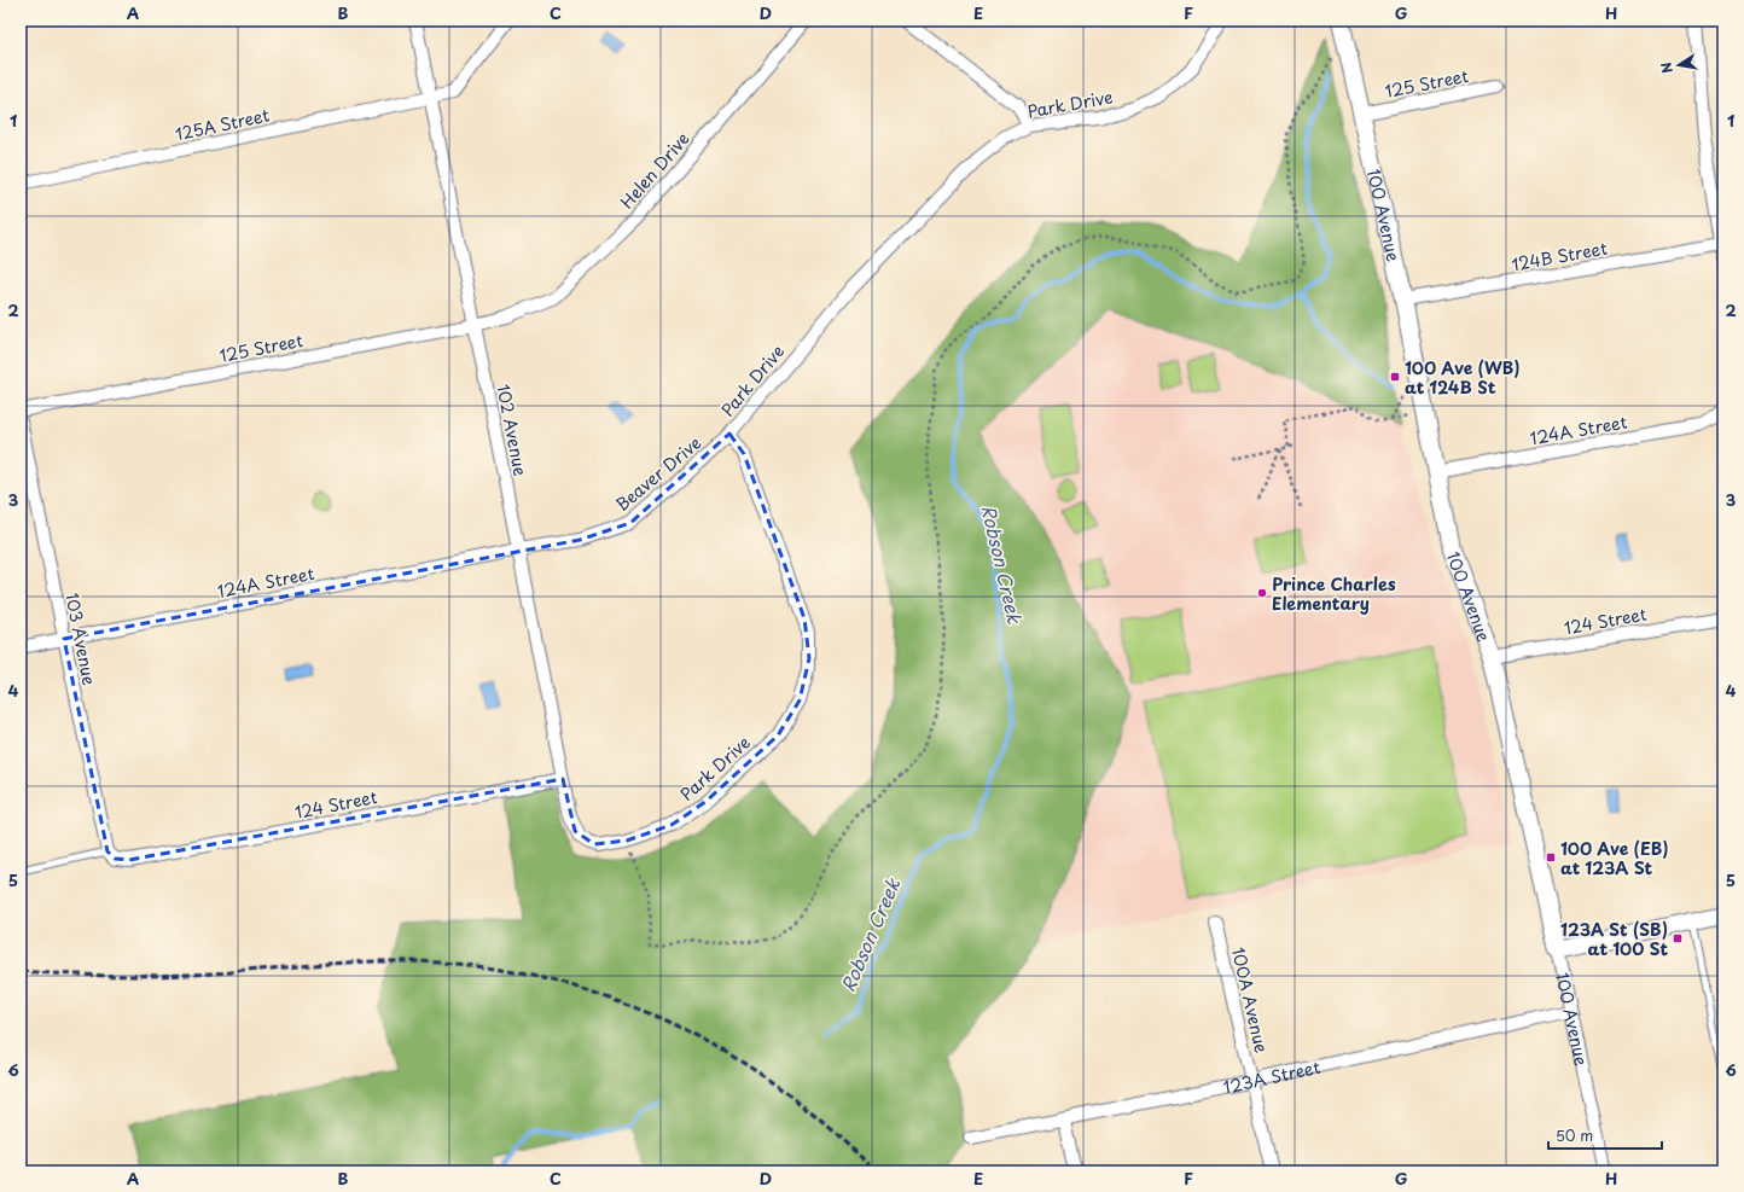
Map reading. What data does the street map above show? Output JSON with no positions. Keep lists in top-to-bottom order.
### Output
{
  "streets": {
    "street": [
      "125 Street",
      "Park Drive",
      "125A Street",
      "Helen Drive",
      "100 Avenue",
      "124B Street",
      "102 Avenue",
      "124A Street",
      "Beaver Drive",
      "124 Street",
      "103 Avenue",
      "100A Avenue",
      "123A Street"
    ]
  },
  "crossings": [
    ["125 Street", "Helen Drive"],
    ["125 Street", "100 Avenue"],
    ["125 Street", "102 Avenue"],
    ["Park Drive", "102 Avenue"],
    ["Park Drive", "Beaver Drive"],
    ["125A Street", "102 Avenue"],
    ["100 Avenue", "124B Street"],
    ["100 Avenue", "124A Street"],
    ["100 Avenue", "124 Street"],
    ["100 Avenue", "123A Street"],
    ["102 Avenue", "124A Street"],
    ["102 Avenue", "Beaver Drive"],
    ["102 Avenue", "124 Street"],
    ["124A Street", "Beaver Drive"],
    ["124A Street", "103 Avenue"],
    ["124 Street", "103 Avenue"],
    ["100A Avenue", "123A Street"]
  ],
  "water": ["Robson Creek"],
  "places": {
    "transit": ["100 Ave (WB) at 124B St", "100 Ave (EB) at 123A St", "123A St (SB) at 100 St"],
    "other": ["Prince Charles Elementary"]
  },
  "scale_bar": "50 m",
  "north": "left",
  "grid": {
    "columns": [
      "A",
      "B",
      "C",
      "D",
      "E",
      "F",
      "G",
      "H"
    ],
    "rows": [
      "1",
      "2",
      "3",
      "4",
      "5",
      "6"
    ]
  }
}
